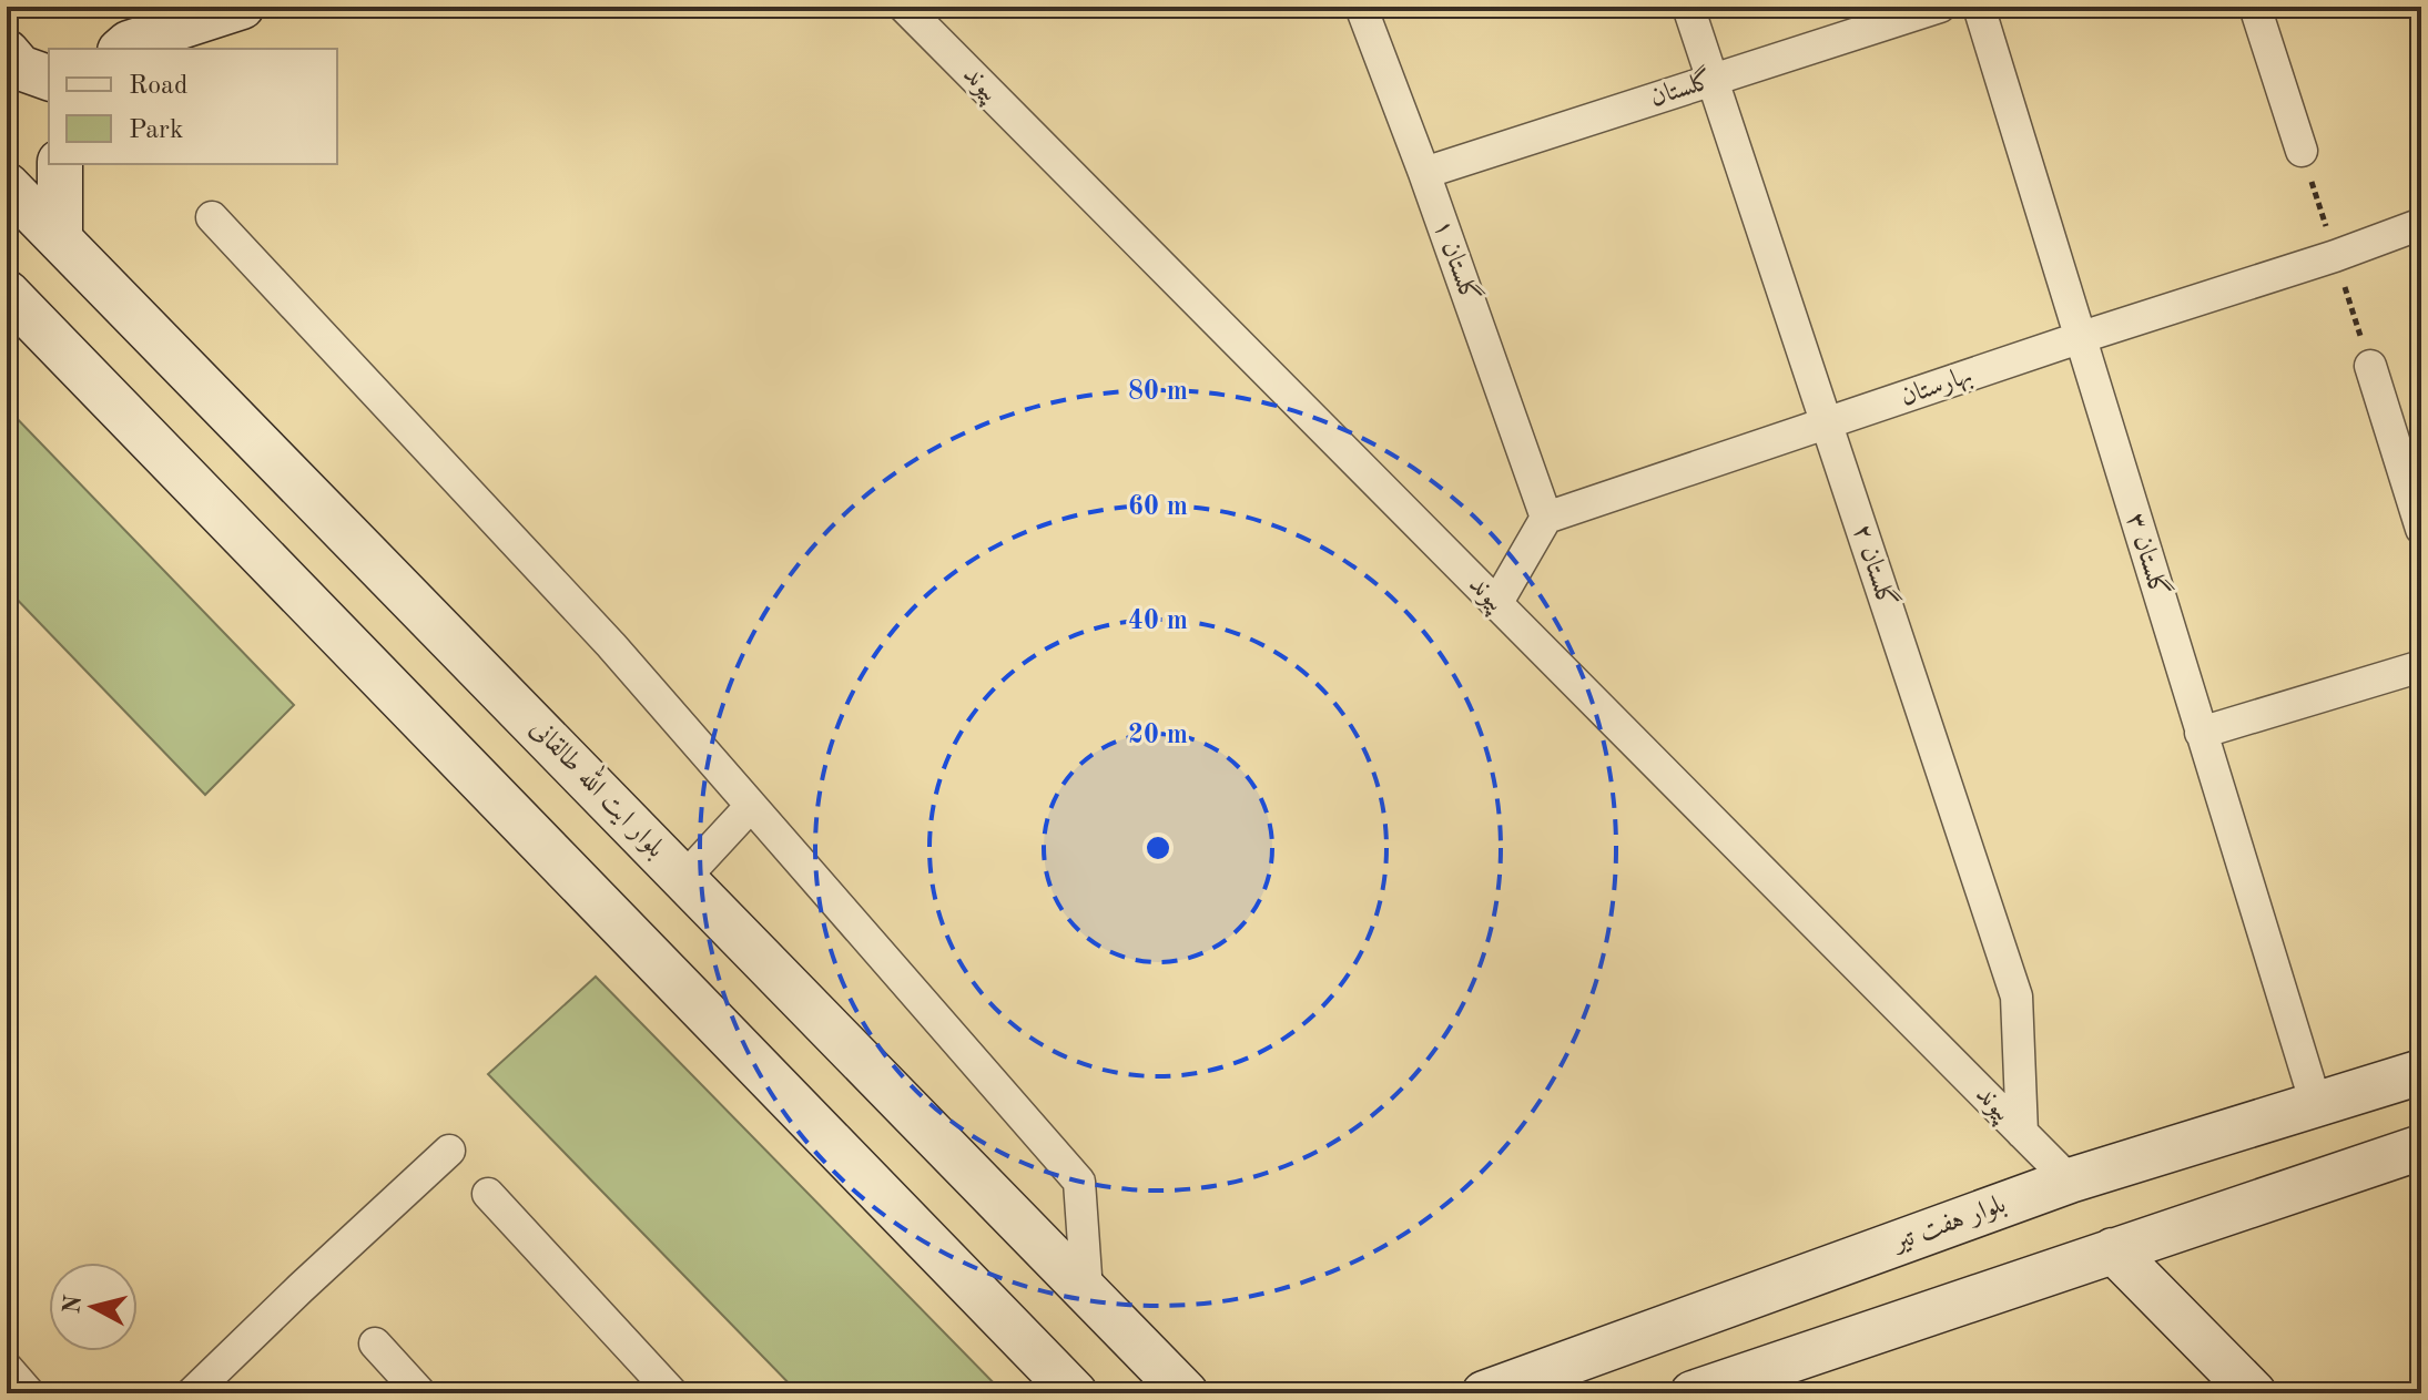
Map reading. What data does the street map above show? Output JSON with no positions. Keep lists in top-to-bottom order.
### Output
{
  "streets": {
    "main road": ["بلوار ایت الله طالقانی", "بلوار هفت تیر"],
    "street": [
      "پیوند",
      "گلستان",
      "گلستان ۱",
      "بهارستان",
      "گلستان ۳",
      "گلستان ۲"
    ]
  },
  "crossings": [
    ["پیوند", "گلستان ۲"],
    ["پیوند", "بلوار هفت تیر"],
    ["گلستان", "گلستان ۱"],
    ["گلستان", "گلستان ۲"],
    ["گلستان ۱", "بهارستان"],
    ["بهارستان", "گلستان ۳"],
    ["بهارستان", "گلستان ۲"],
    ["گلستان ۳", "بلوار هفت تیر"]
  ],
  "legend": ["Road", "Park"],
  "north": "left",
  "rings": [
    "80 m",
    "60 m",
    "40 m",
    "20 m"
  ]
}
